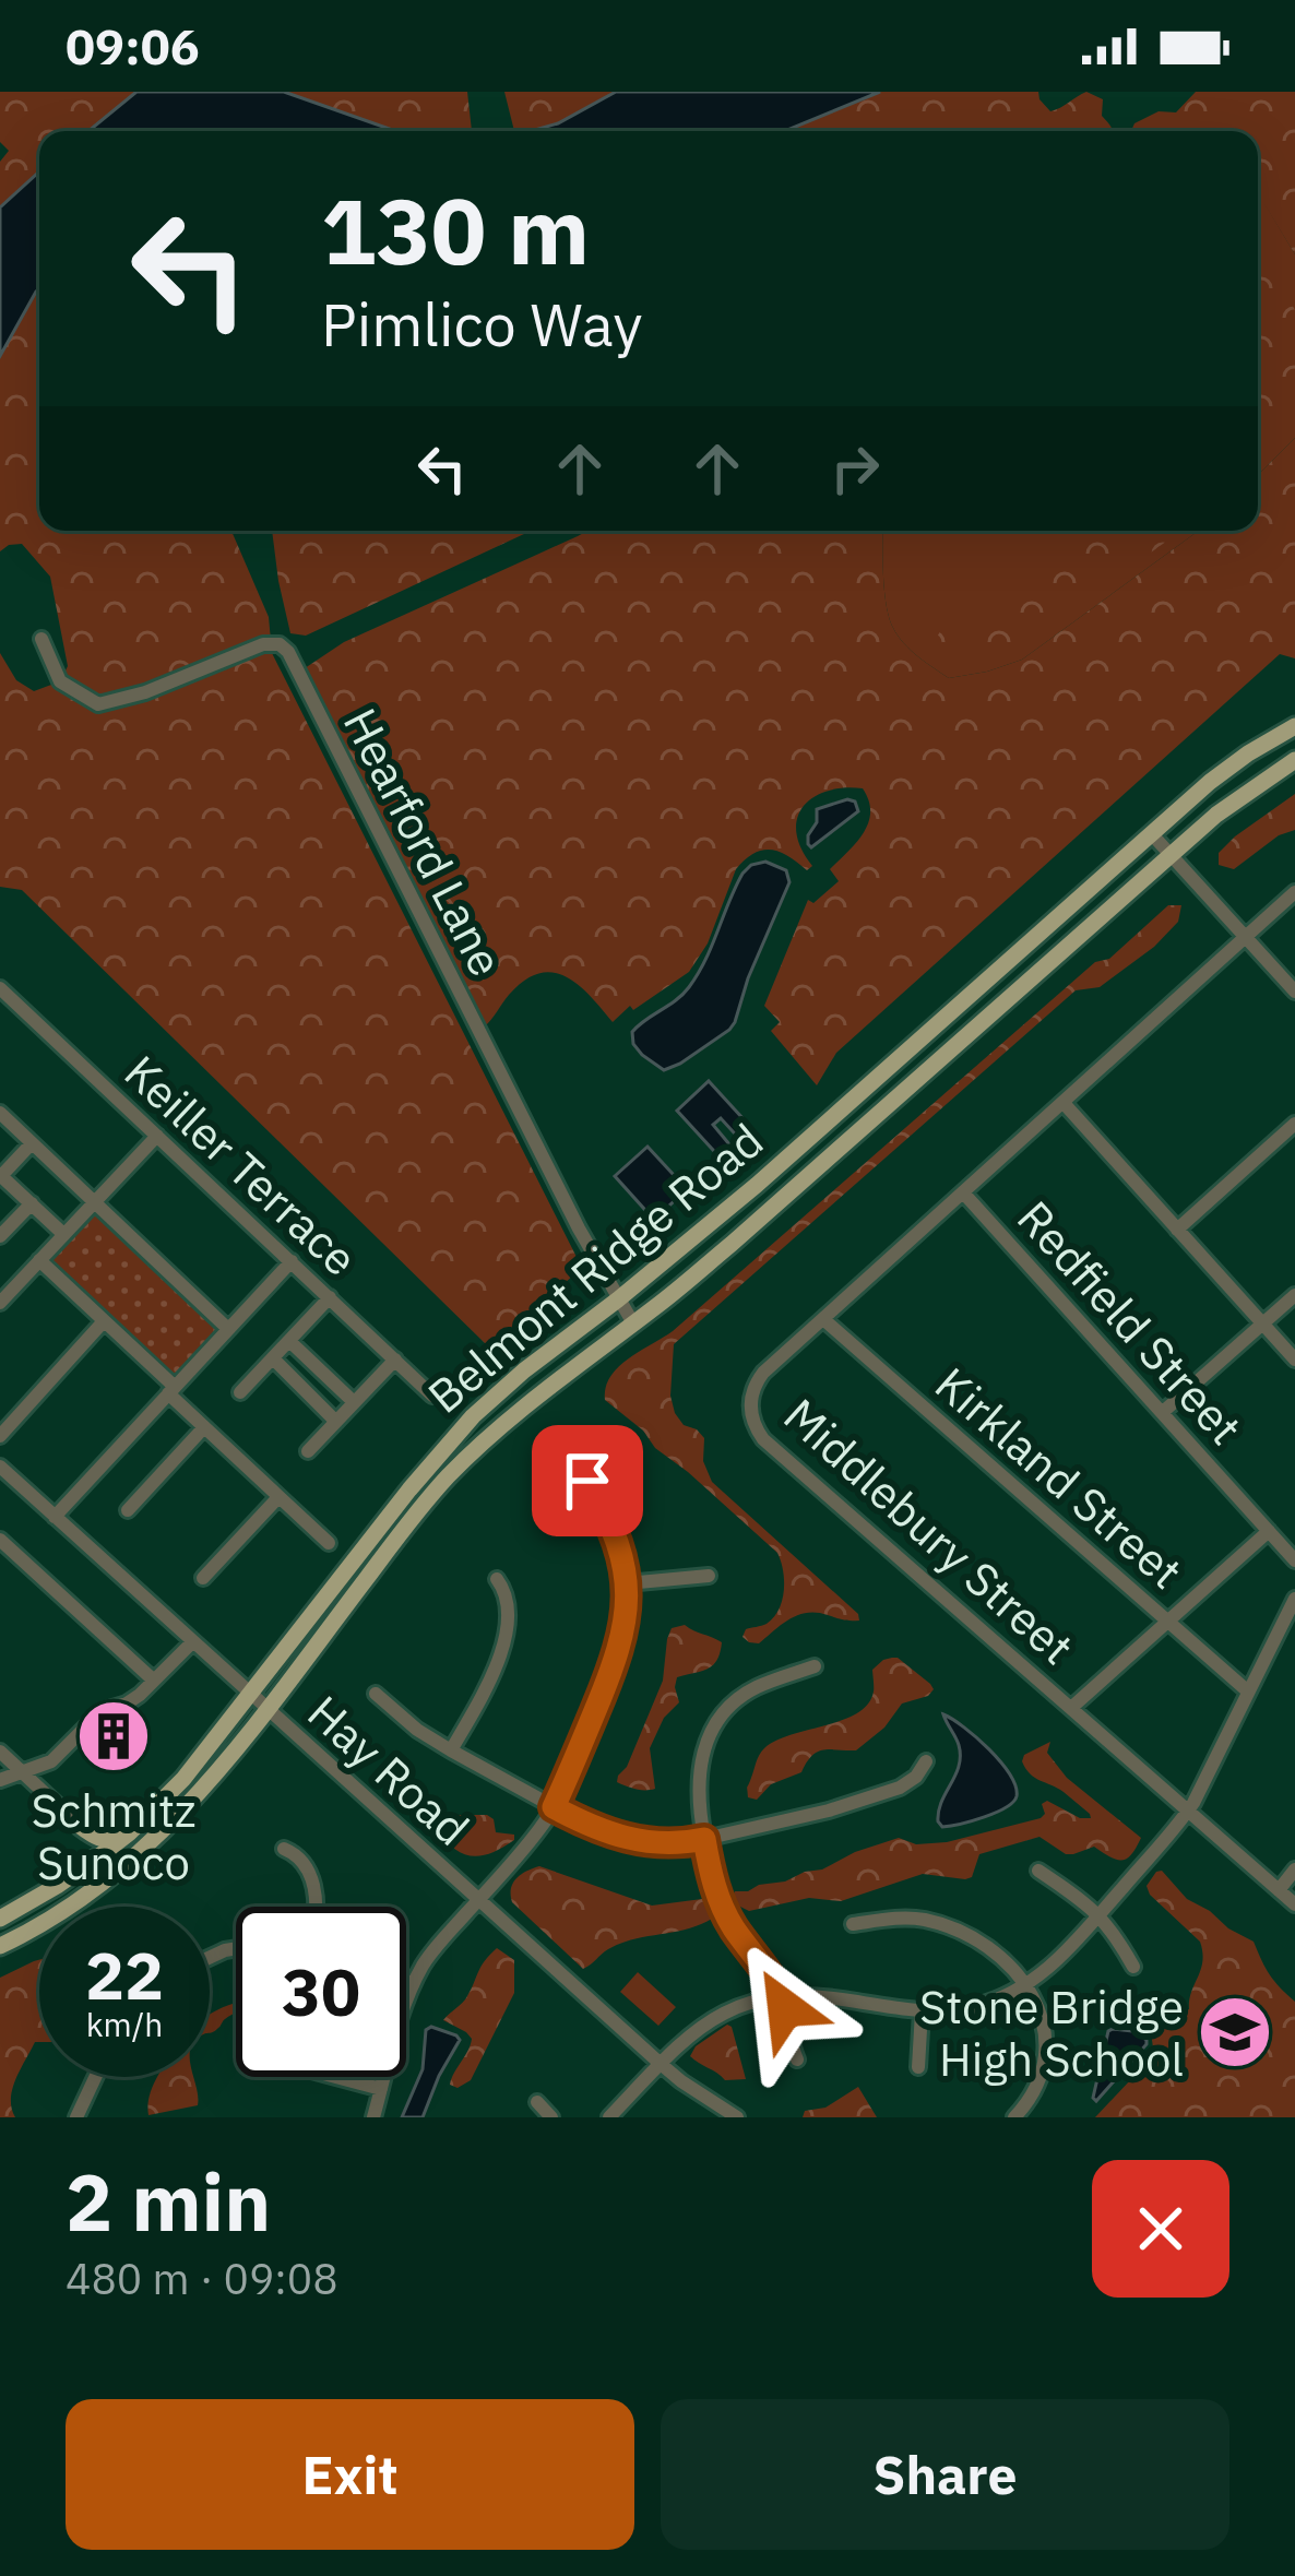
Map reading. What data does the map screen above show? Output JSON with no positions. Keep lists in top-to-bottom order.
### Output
{
  "streets": {
    "main road": ["Belmont Ridge Road"],
    "street": [
      "Hearford Lane",
      "Keiller Terrace",
      "Redfield Street",
      "Kirkland Street",
      "Middlebury Street",
      "Hay Road"
    ]
  },
  "crossings": [
    ["Hearford Lane", "Belmont Ridge Road"],
    ["Belmont Ridge Road", "Hay Road"],
    ["Redfield Street", "Middlebury Street"],
    ["Kirkland Street", "Middlebury Street"]
  ],
  "places": {
    "building": ["Schmitz Sunoco"],
    "school or university": ["Stone Bridge High School"]
  },
  "page": {
    "status": "09:06",
    "turn": ["130 m", "Pimlico Way"],
    "speed": "22 km/h",
    "limit": "30",
    "heading": ["2 min", "480 m · 09:08"],
    "buttons": ["Exit", "Share"]
  }
}
